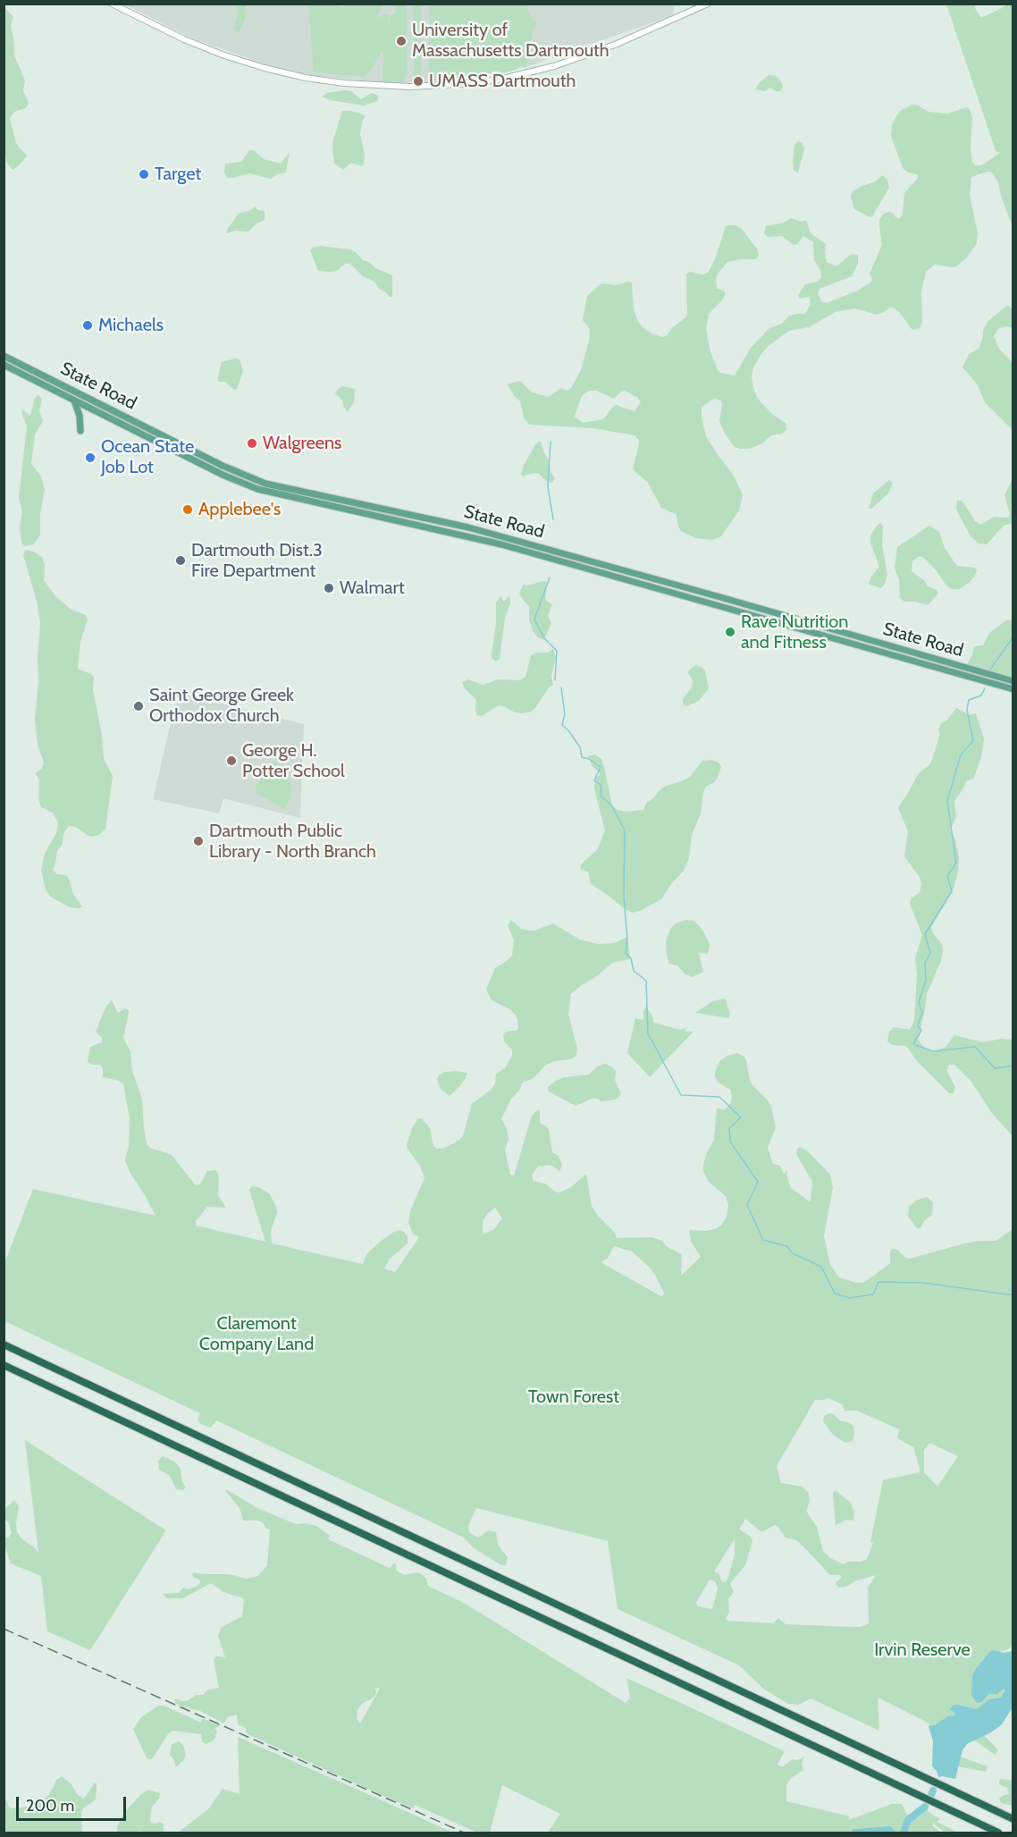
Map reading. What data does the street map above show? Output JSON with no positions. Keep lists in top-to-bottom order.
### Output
{
  "streets": {
    "main road": ["State Road"]
  },
  "parks": ["Claremont Company Land", "Town Forest", "Irvin Reserve"],
  "places": [
    "University of Massachusetts Dartmouth",
    "UMASS Dartmouth",
    "Target",
    "Michaels",
    "Walgreens",
    "Ocean State Job Lot",
    "Applebee's",
    "Dartmouth Dist.3 Fire Department",
    "Walmart",
    "Rave Nutrition and Fitness",
    "Saint George Greek Orthodox Church",
    "George H. Potter School",
    "Dartmouth Public Library - North Branch"
  ],
  "scale_bar": "200 m"
}
